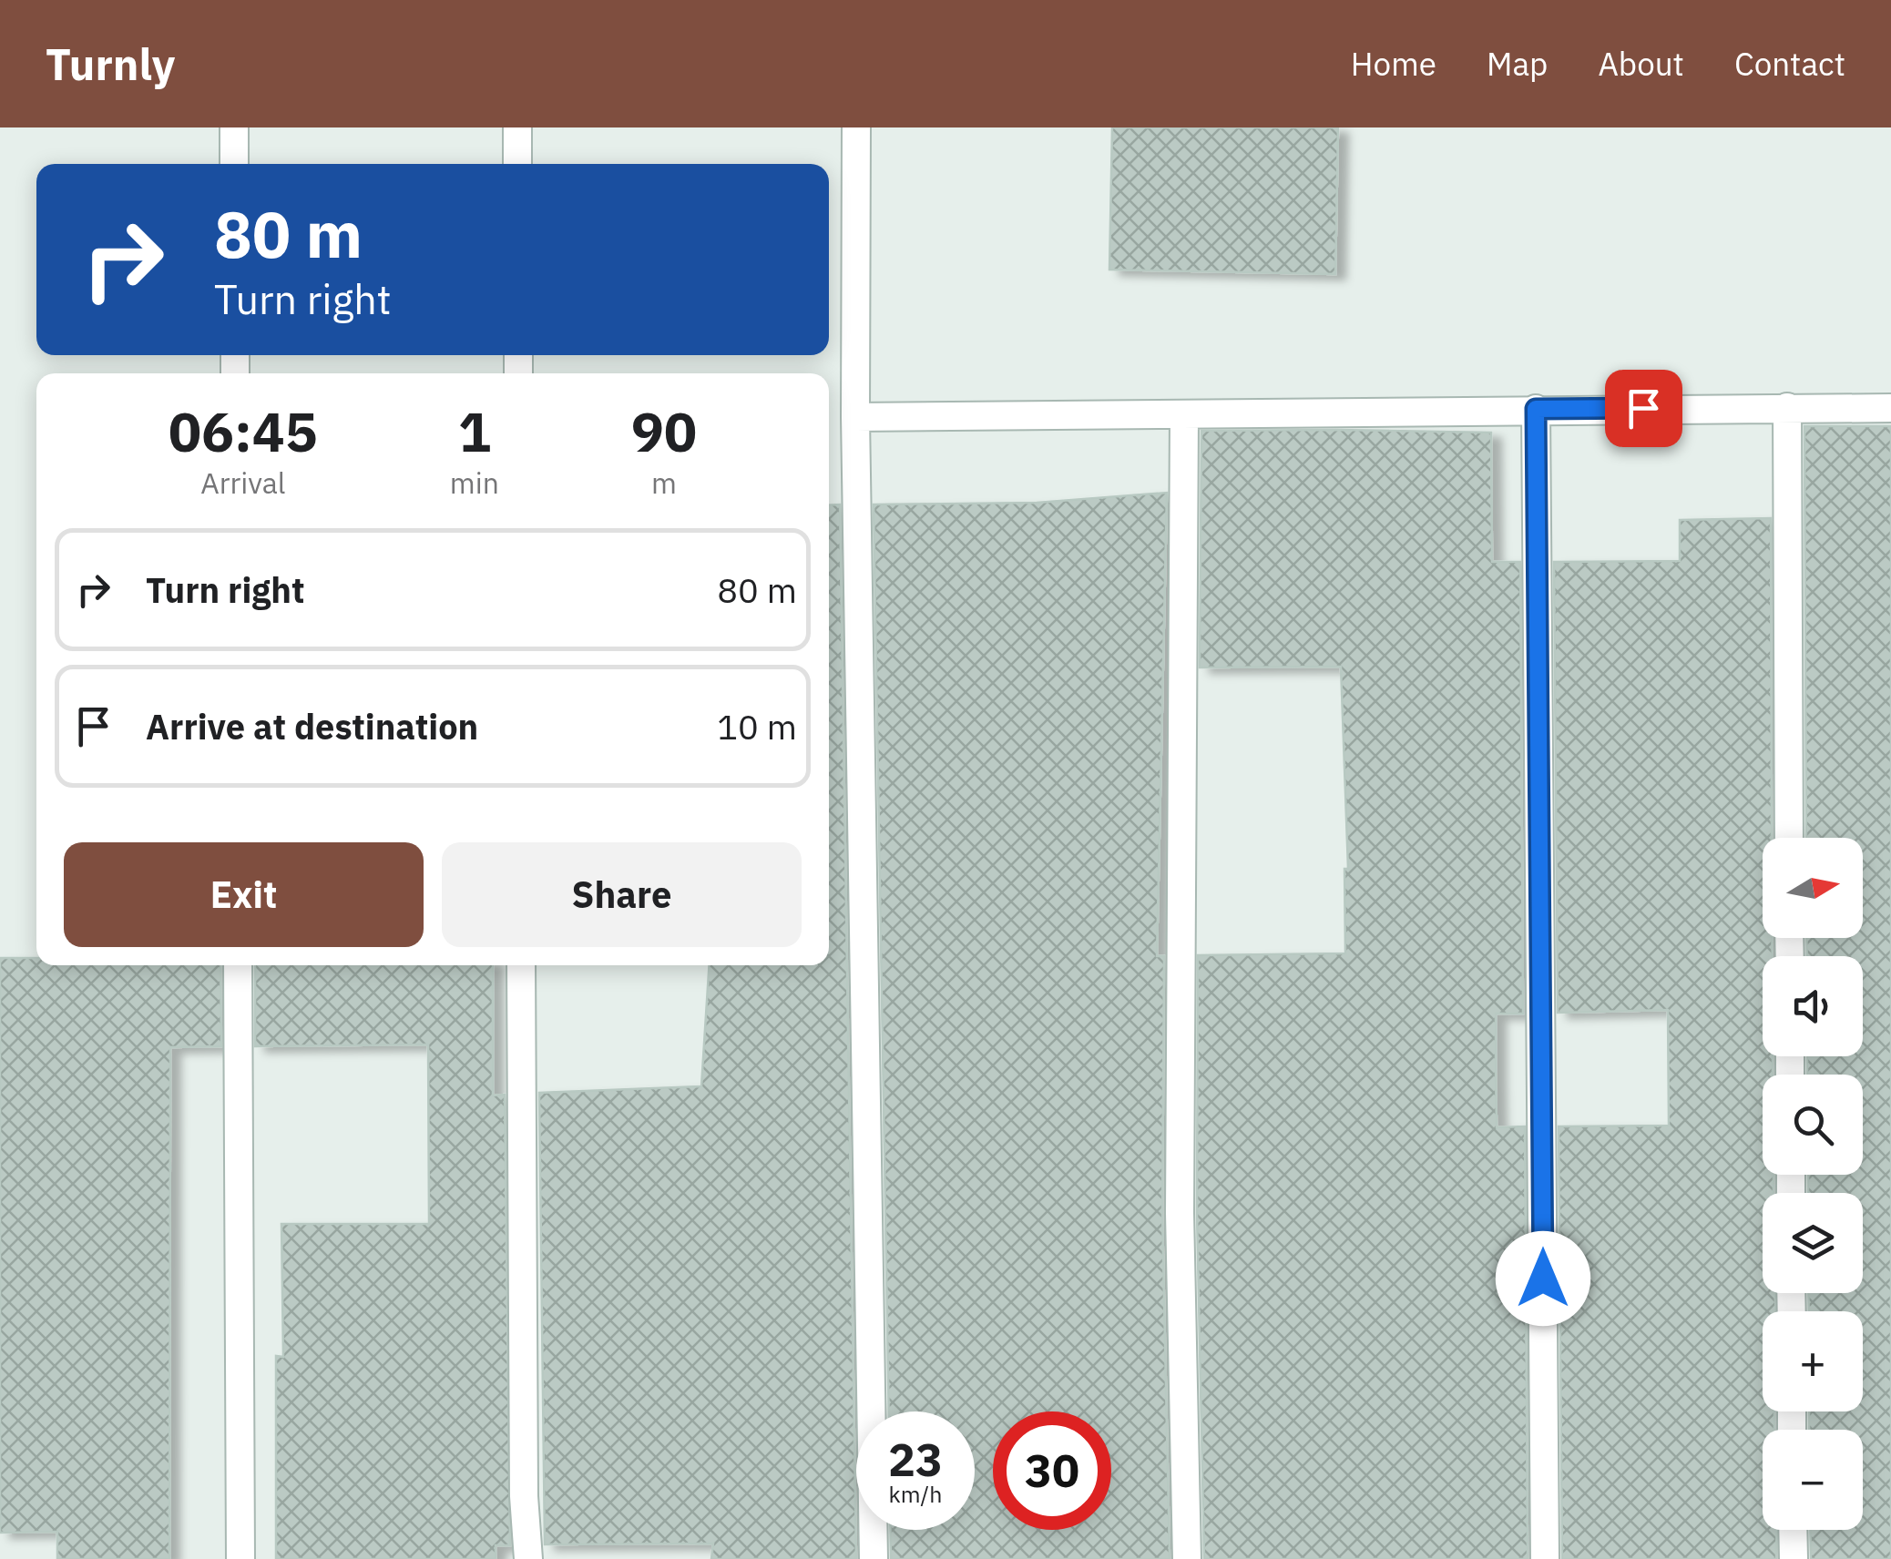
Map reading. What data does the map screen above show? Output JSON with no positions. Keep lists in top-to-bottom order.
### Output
{
  "north": "right",
  "page": {
    "header": "Turnly",
    "nav": [
      "Home",
      "Map",
      "About",
      "Contact"
    ],
    "turn": ["80 m", "Turn right"],
    "eta": [
      "06:45",
      "Arrival",
      "1",
      "min",
      "90",
      "m"
    ],
    "list": [
      {
        "name": "Turn right",
        "value": "80 m"
      },
      {
        "name": "Arrive at destination",
        "value": "10 m"
      }
    ],
    "buttons": ["Exit", "Share"],
    "map_buttons": ["+", "−"],
    "speed": "23 km/h",
    "limit": "30"
  }
}
